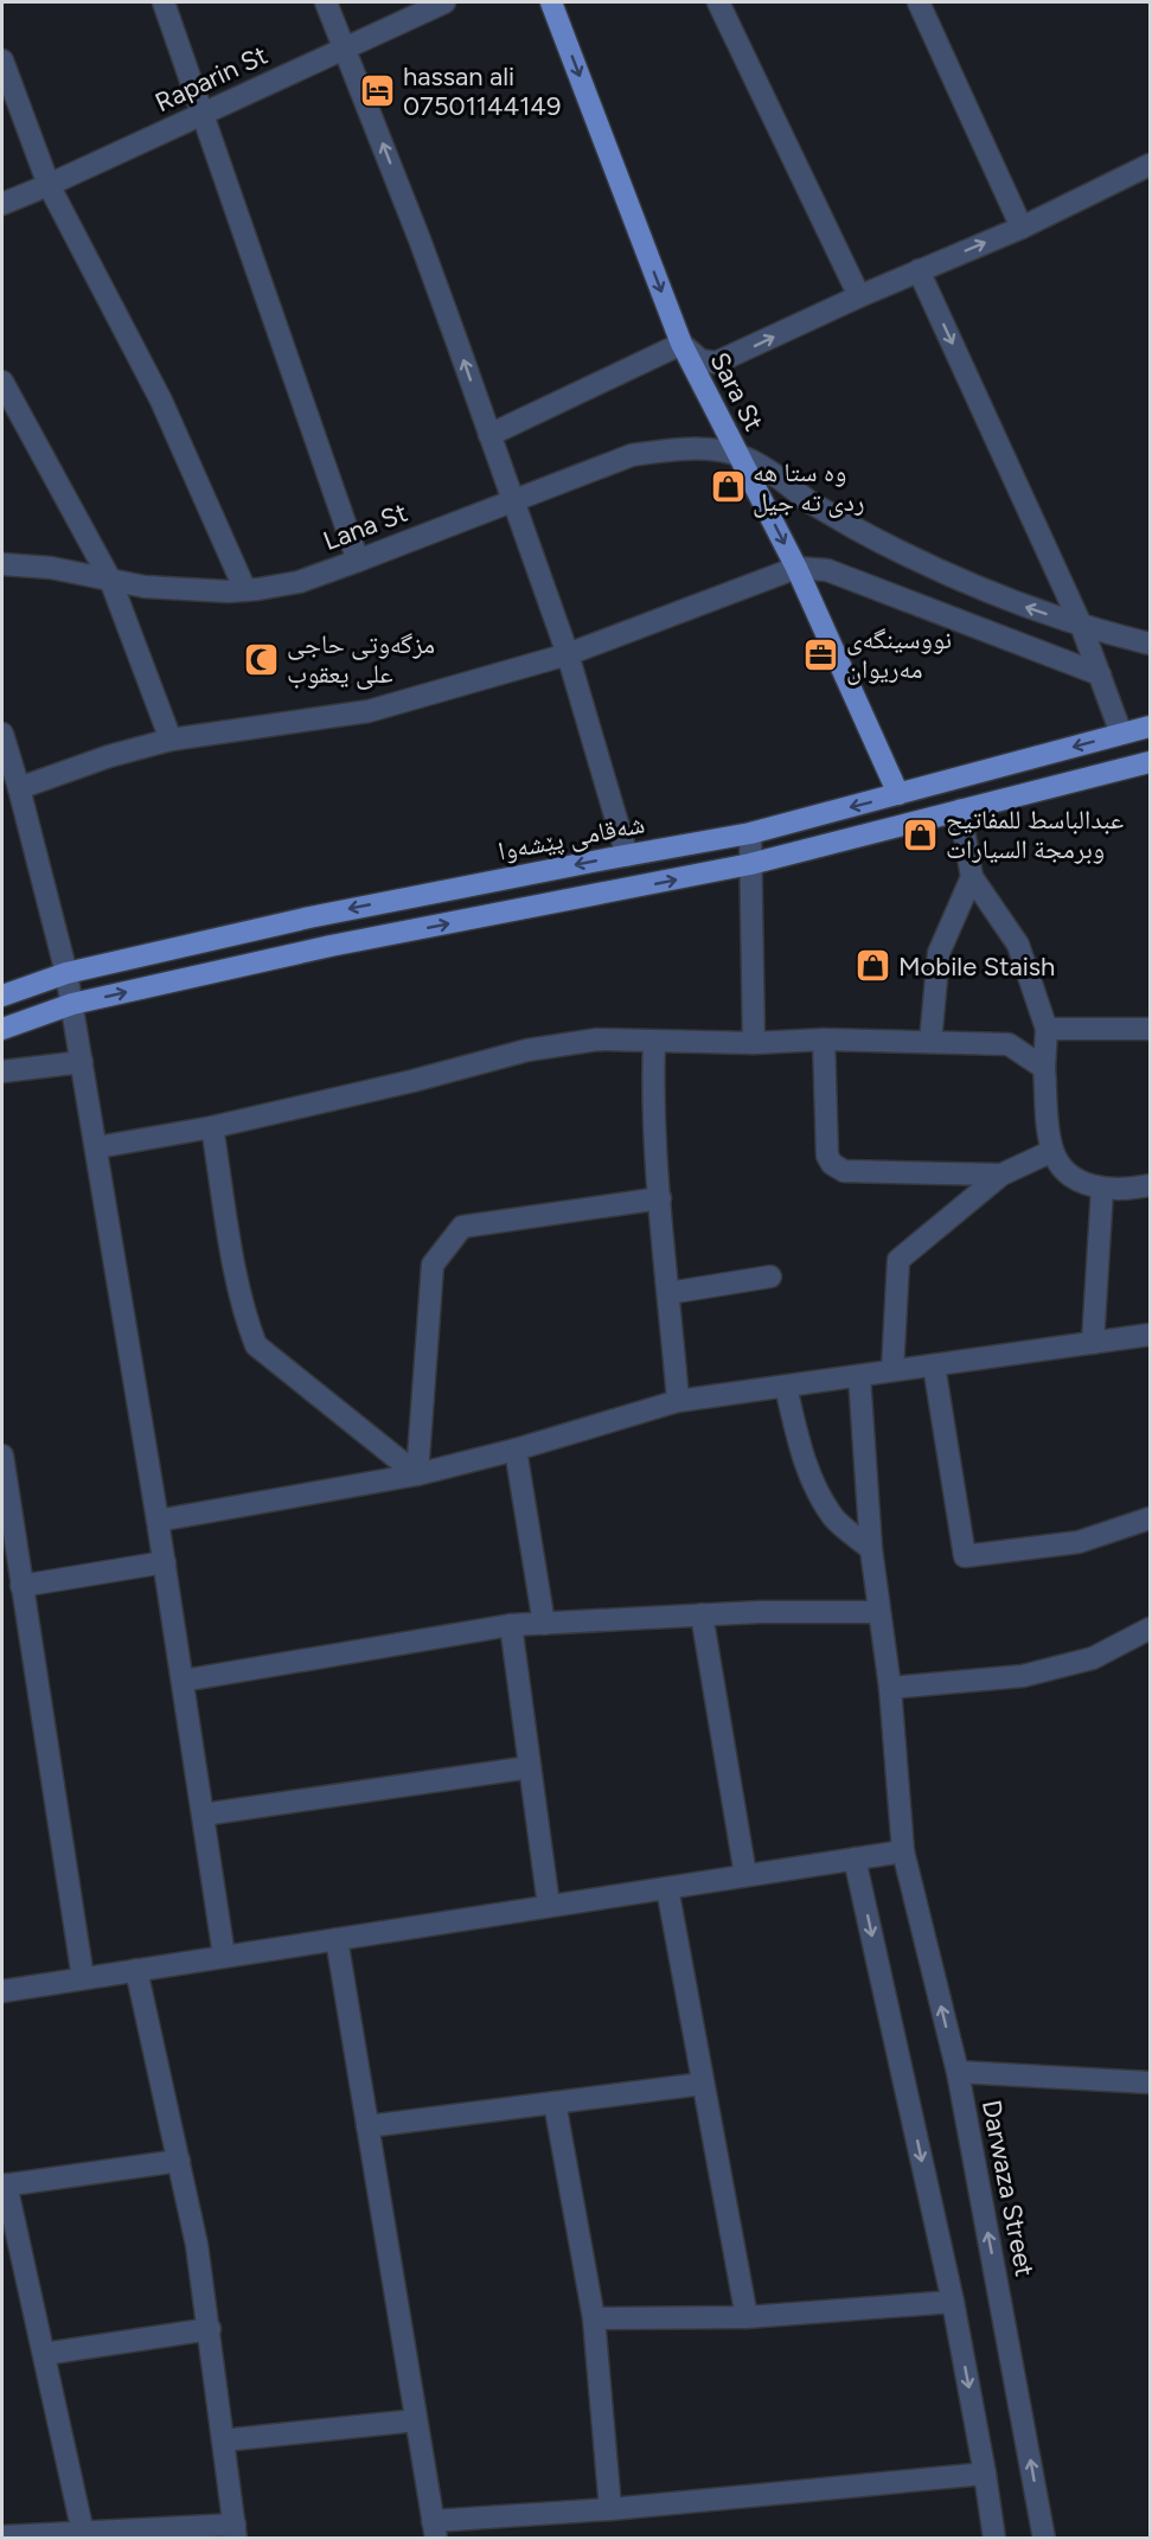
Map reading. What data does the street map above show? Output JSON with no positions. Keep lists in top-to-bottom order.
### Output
{
  "streets": {
    "main road": ["Sara St", "شەقامی پێشەوا"],
    "street": ["Raparin St", "Lana St", "Darwaza Street"]
  },
  "crossings": [
    ["Sara St", "Lana St"],
    ["Sara St", "شەقامی پێشەوا"]
  ],
  "one_way": ["Sara St"],
  "places": {
    "hotel": ["hassan ali 07501144149"],
    "shop": ["وه ستا هه ردى ته جيل", "عبدالباسط للمفاتيح وبرمجة السيارات", "Mobile Staish"],
    "office": ["نووسینگەی مەریوان"],
    "mosque": ["مزگەوتی حاجی علی یعقوب"]
  }
}
